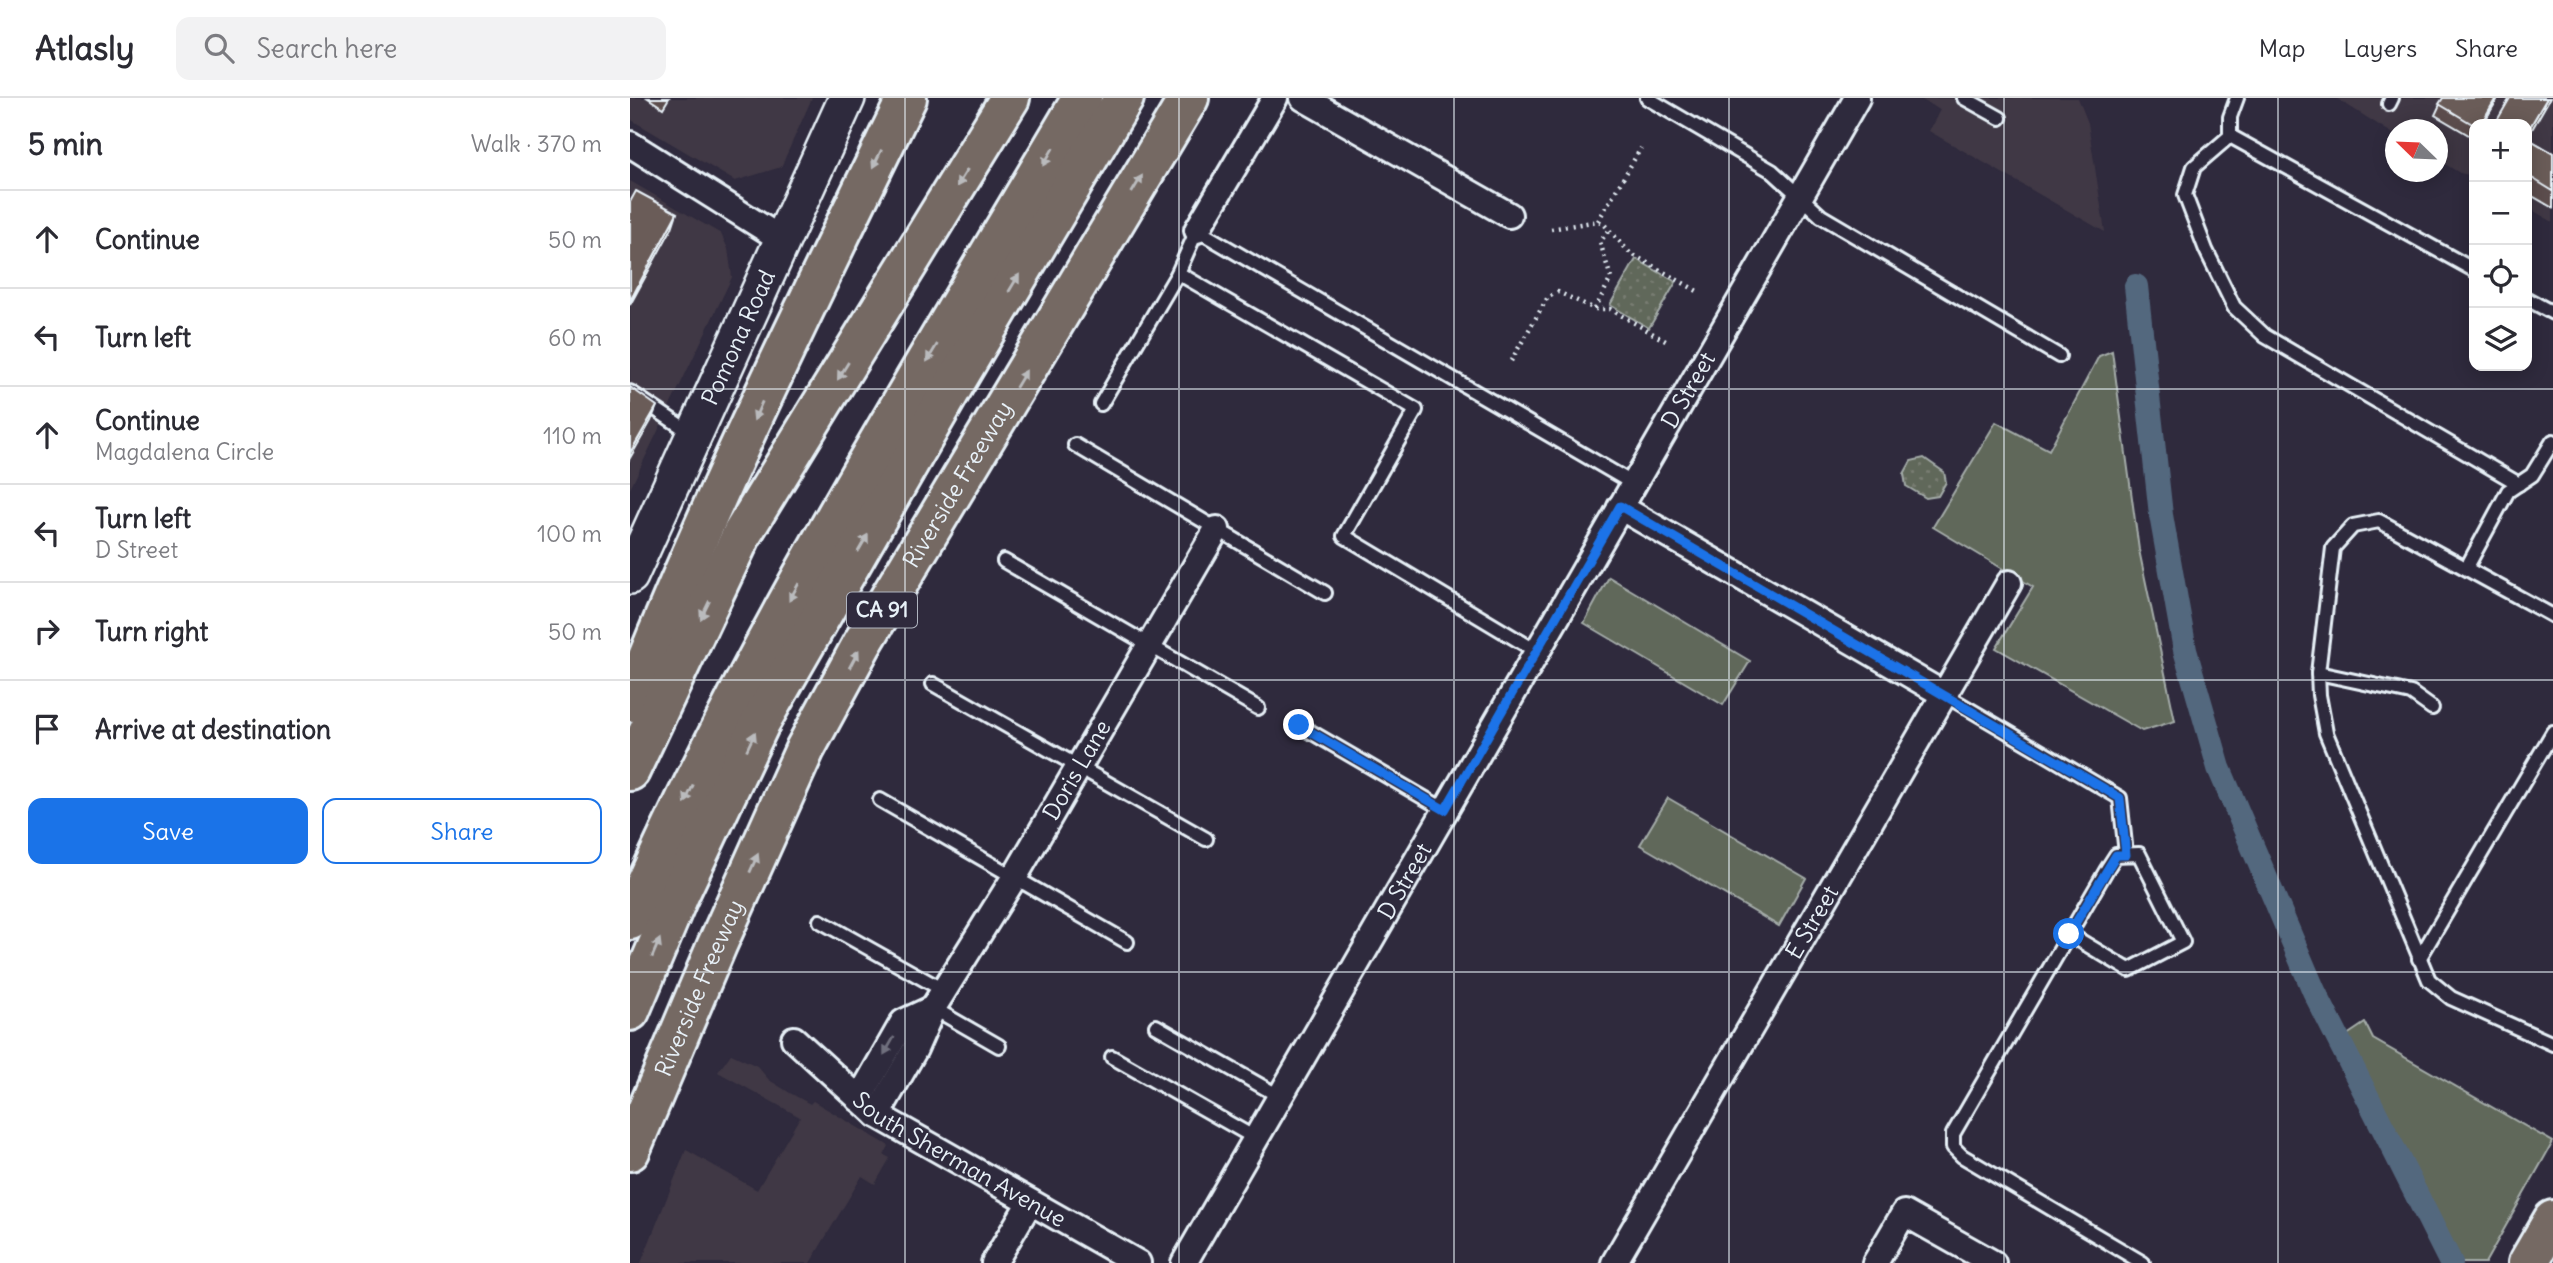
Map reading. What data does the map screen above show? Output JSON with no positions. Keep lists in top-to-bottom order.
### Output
{
  "streets": {
    "main road": ["Pomona Road", "Riverside Freeway", "CA 91"],
    "street": [
      "D Street",
      "Doris Lane",
      "E Street",
      "South Sherman Avenue"
    ]
  },
  "north": "top left",
  "page": {
    "header": "Atlasly",
    "search": "Search here",
    "nav": ["Map", "Layers", "Share"],
    "heading": ["5 min", "Walk · 370 m"],
    "map_buttons": ["+", "−"],
    "list": [
      ["Continue", "50 m"],
      ["Turn left", "60 m"],
      ["Continue", "Magdalena Circle", "110 m"],
      ["Turn left", "D Street", "100 m"],
      ["Turn right", "50 m"],
      "Arrive at destination"
    ],
    "buttons": ["Save", "Share"]
  }
}
